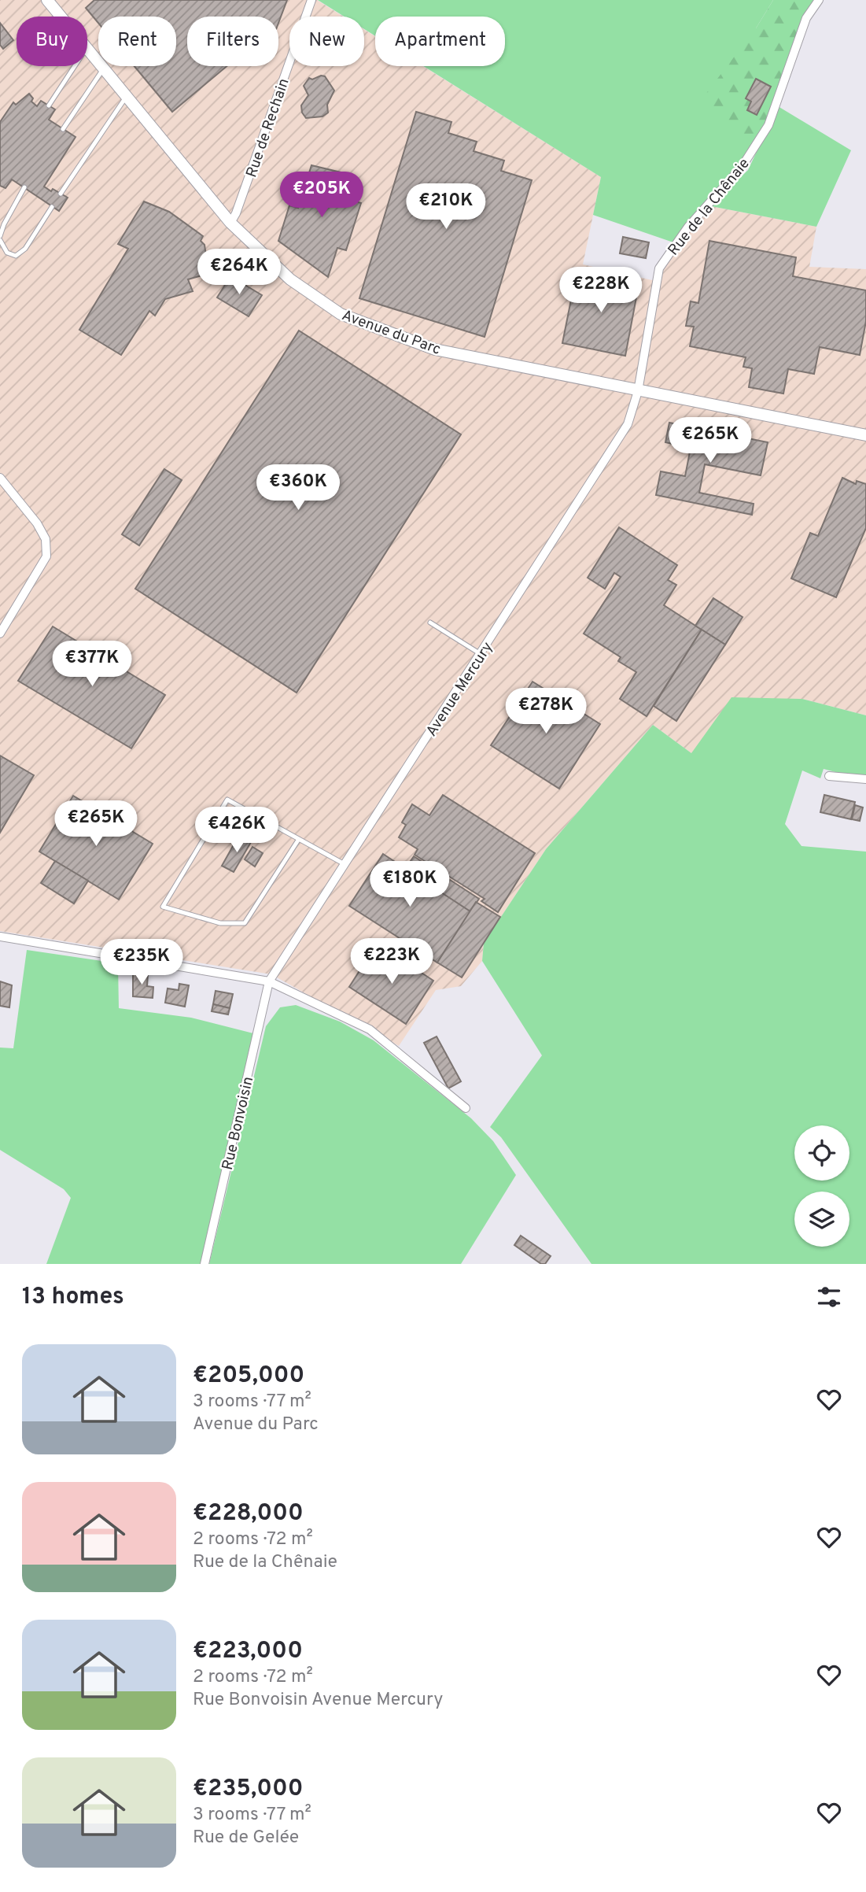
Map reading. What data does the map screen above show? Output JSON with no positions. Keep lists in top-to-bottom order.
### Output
{
  "streets": {
    "street": [
      "Rue de Rechain",
      "Rue de la Chênaie",
      "Avenue du Parc",
      "Avenue Mercury",
      "Rue Bonvoisin"
    ]
  },
  "crossings": [
    ["Rue de Rechain", "Avenue du Parc"],
    ["Rue de la Chênaie", "Avenue du Parc"],
    ["Rue de la Chênaie", "Avenue Mercury"],
    ["Avenue du Parc", "Avenue Mercury"],
    ["Avenue Mercury", "Rue Bonvoisin"]
  ],
  "page": {
    "chip": [
      "Buy",
      "Rent",
      "Filters",
      "New",
      "Apartment"
    ],
    "price": [
      "€205K",
      "€210K",
      "€264K",
      "€228K",
      "€265K",
      "€360K",
      "€377K",
      "€278K",
      "€265K",
      "€426K",
      "€180K",
      "€223K",
      "€235K"
    ],
    "heading": "13 homes",
    "list": [
      {
        "name": "€205,000",
        "note": "3 rooms · 77 m² · Avenue du Parc"
      },
      {
        "name": "€228,000",
        "note": "2 rooms · 72 m² · Rue de la Chênaie"
      },
      {
        "name": "€223,000",
        "note": "2 rooms · 72 m² · Rue Bonvoisin Avenue Mercury"
      },
      {
        "name": "€235,000",
        "note": "3 rooms · 77 m² · Rue de Gelée"
      }
    ]
  }
}
